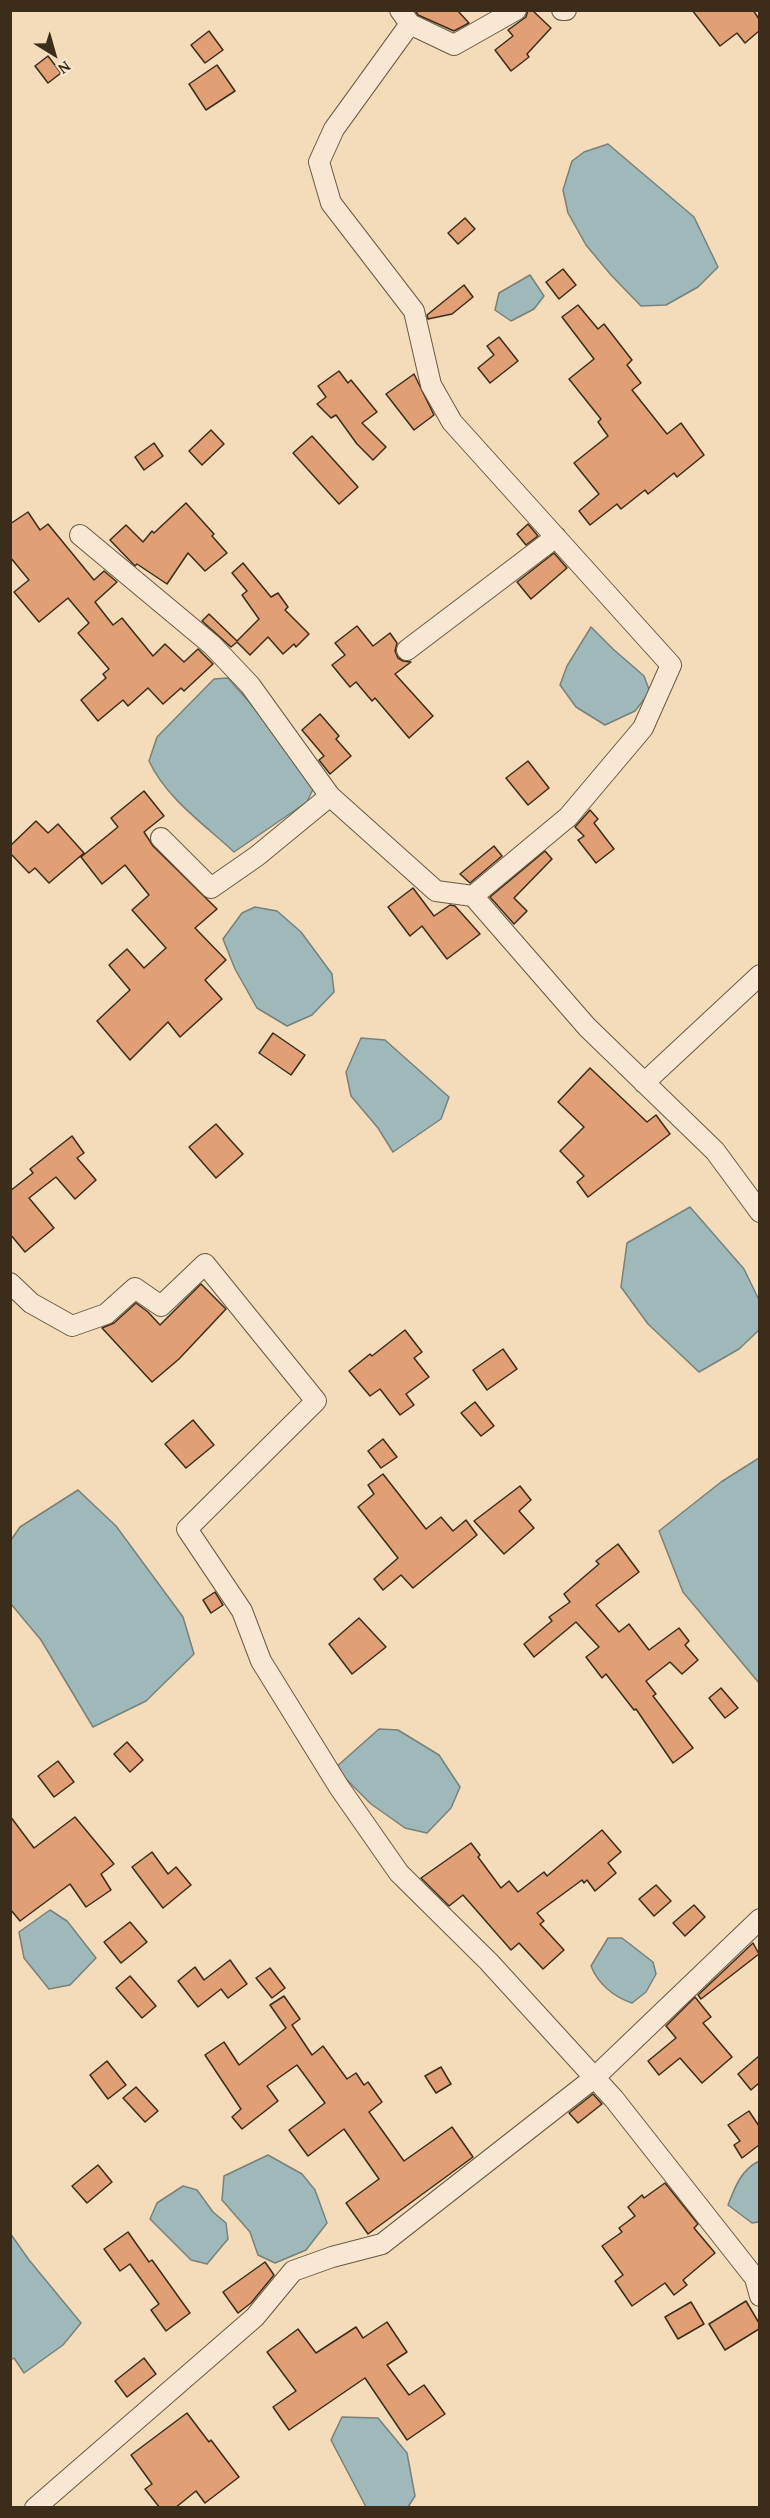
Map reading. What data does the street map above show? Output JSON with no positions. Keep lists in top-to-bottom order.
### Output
{
  "north": "bottom right"
}
